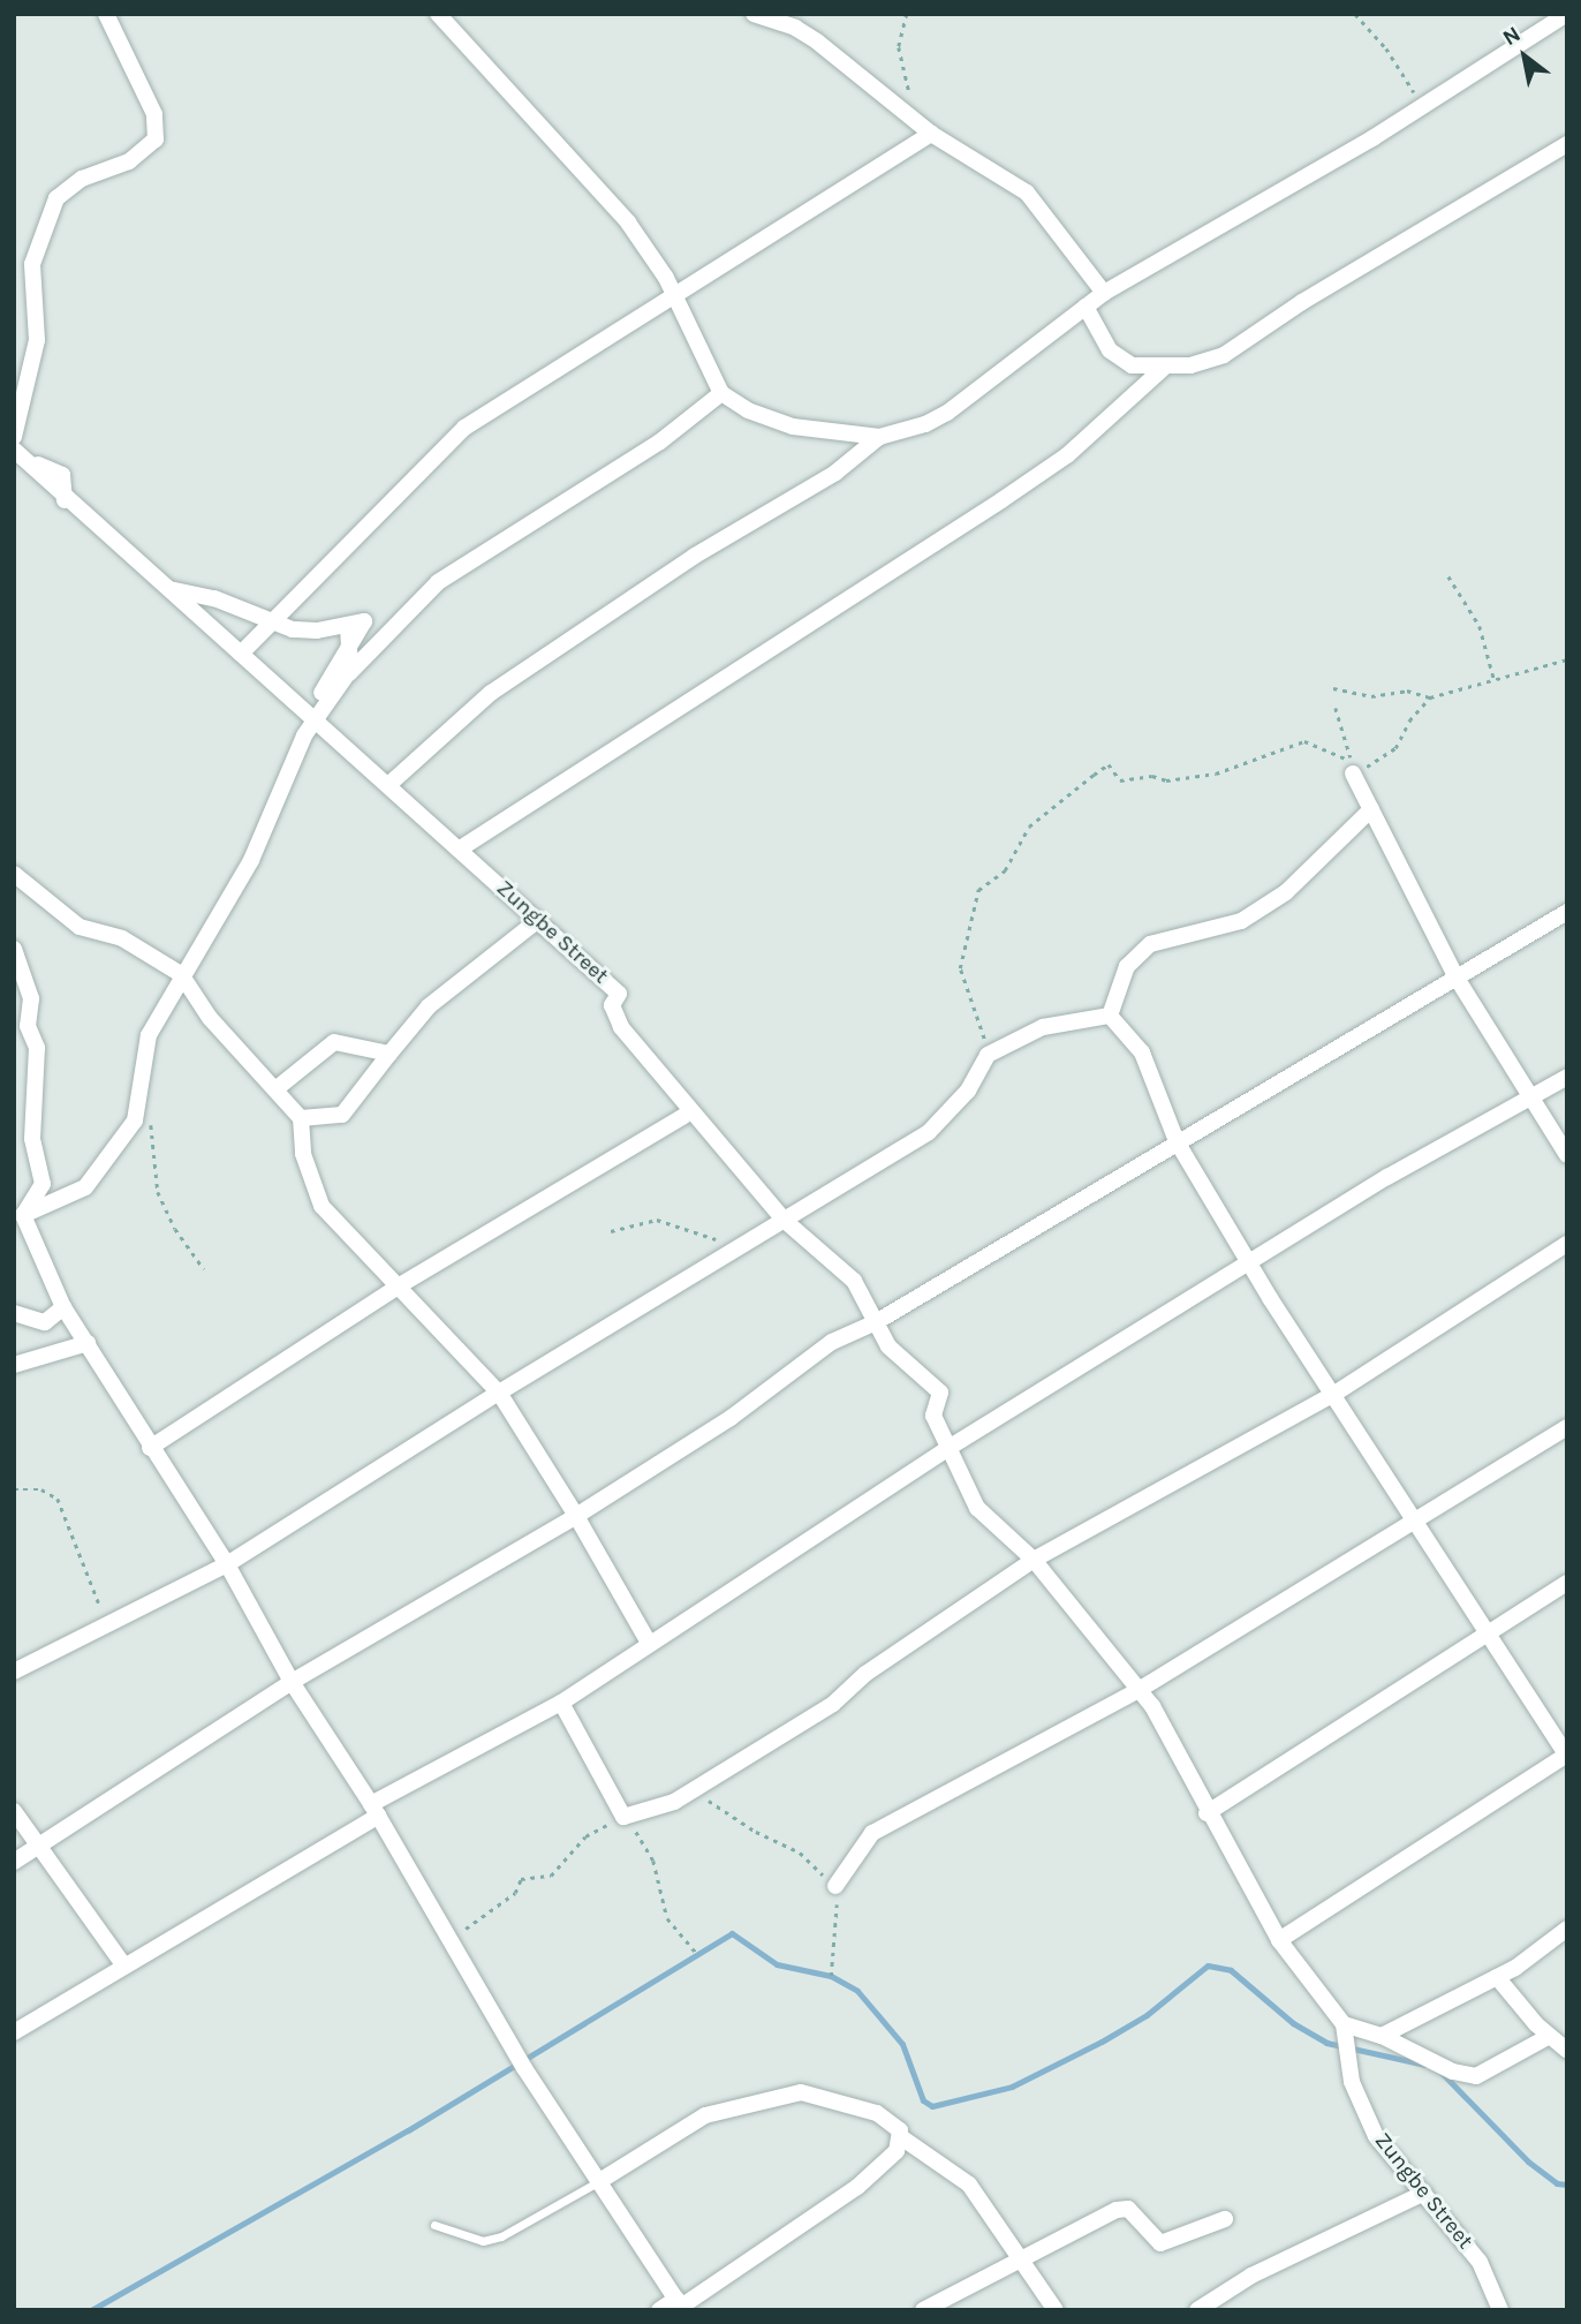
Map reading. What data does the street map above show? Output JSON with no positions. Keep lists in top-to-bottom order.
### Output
{
  "streets": {
    "street": ["Zungbe Street"]
  },
  "north": "top left"
}
